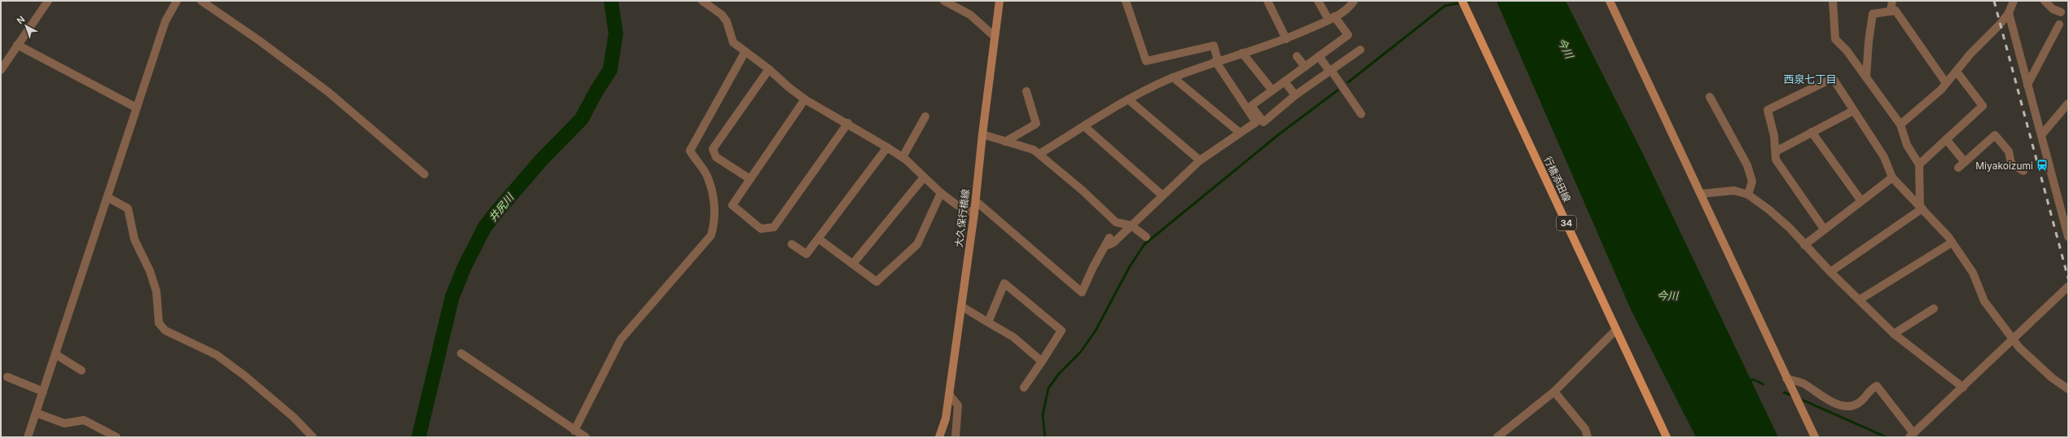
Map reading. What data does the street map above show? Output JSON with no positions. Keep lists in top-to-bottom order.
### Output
{
  "streets": {
    "main road": ["行橋添田線", "34"],
    "street": ["大久保行橋線"]
  },
  "districts": ["西泉七丁目"],
  "water": ["今川", "井尻川"],
  "places": {
    "station": ["Miyakoizumi"]
  },
  "north": "top left"
}
